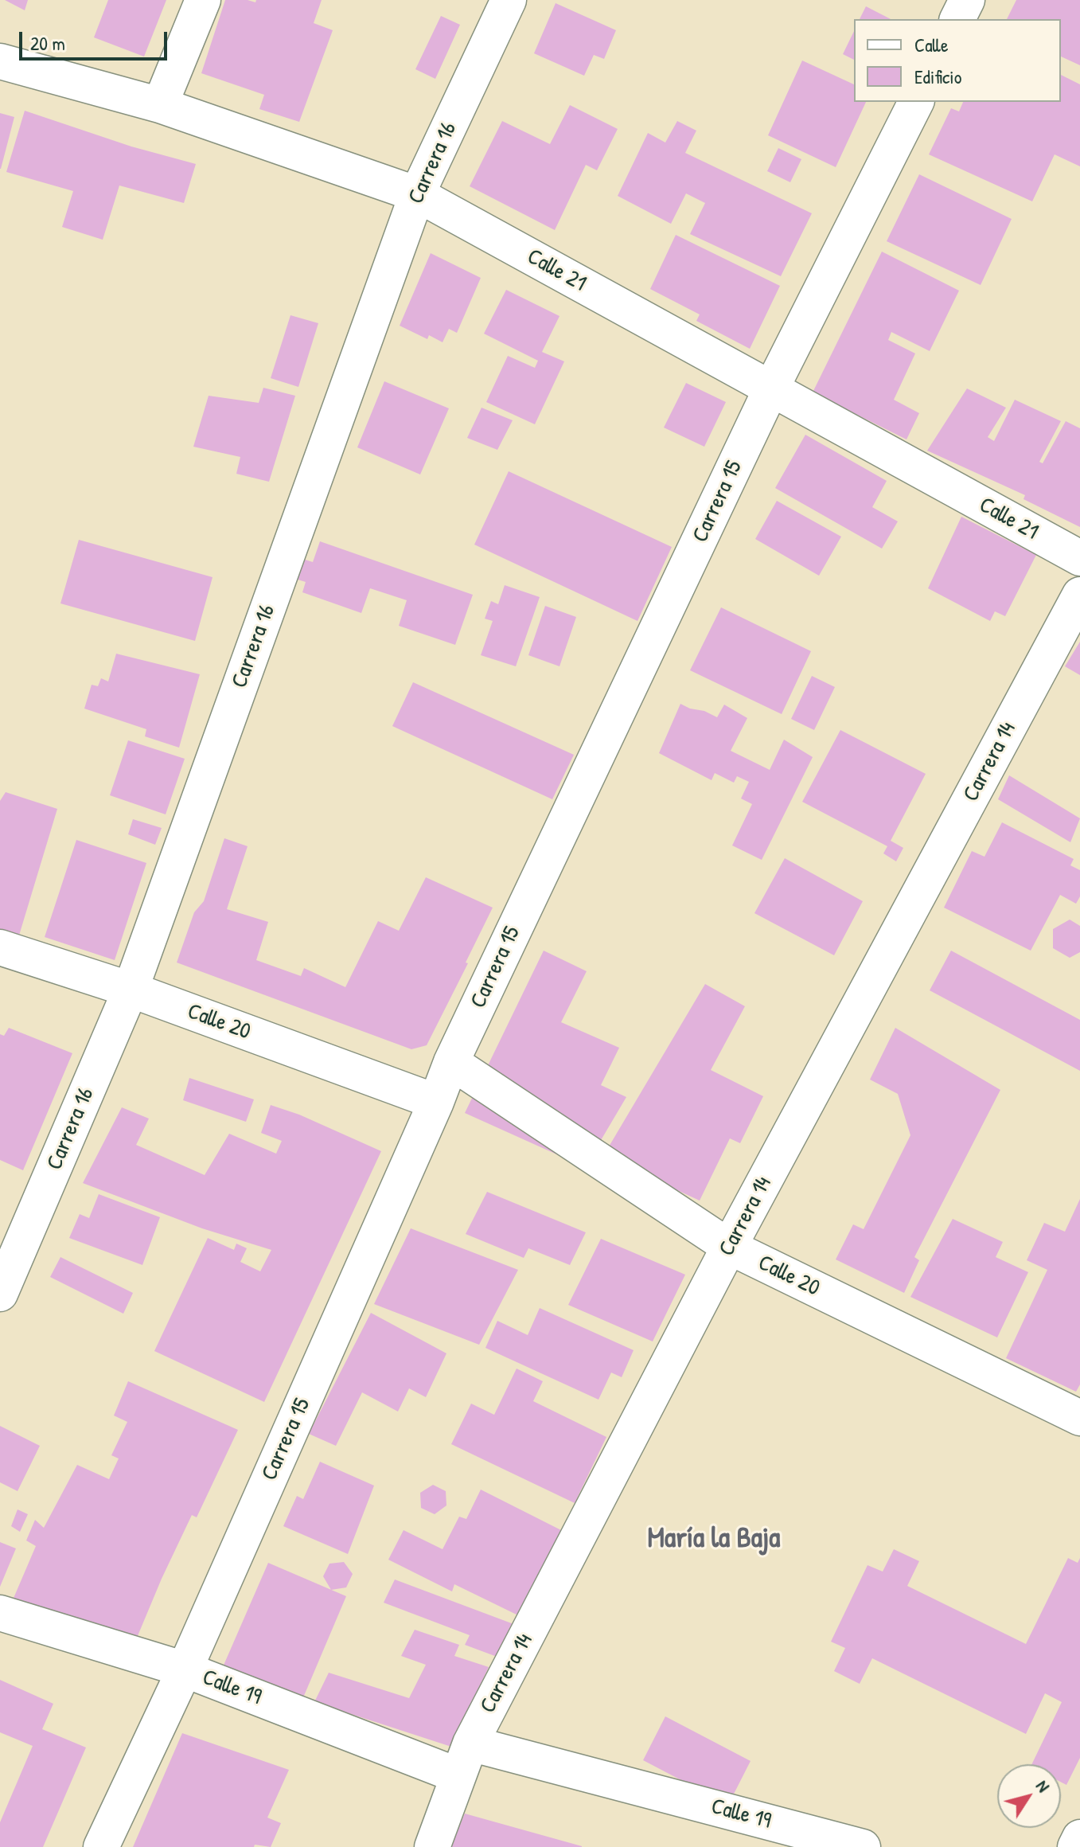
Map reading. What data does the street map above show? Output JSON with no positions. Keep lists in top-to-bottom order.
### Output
{
  "streets": {
    "street": [
      "Carrera 16",
      "Calle 21",
      "Carrera 15",
      "Carrera 14",
      "Calle 20",
      "Calle 19"
    ]
  },
  "crossings": [
    ["Carrera 16", "Calle 21"],
    ["Carrera 16", "Calle 20"],
    ["Calle 21", "Carrera 15"],
    ["Carrera 15", "Calle 20"],
    ["Carrera 15", "Calle 19"],
    ["Carrera 14", "Calle 20"],
    ["Carrera 14", "Calle 19"]
  ],
  "districts": ["María la Baja"],
  "legend": ["Calle", "Edificio"],
  "scale_bar": "20 m",
  "north": "top right"
}
